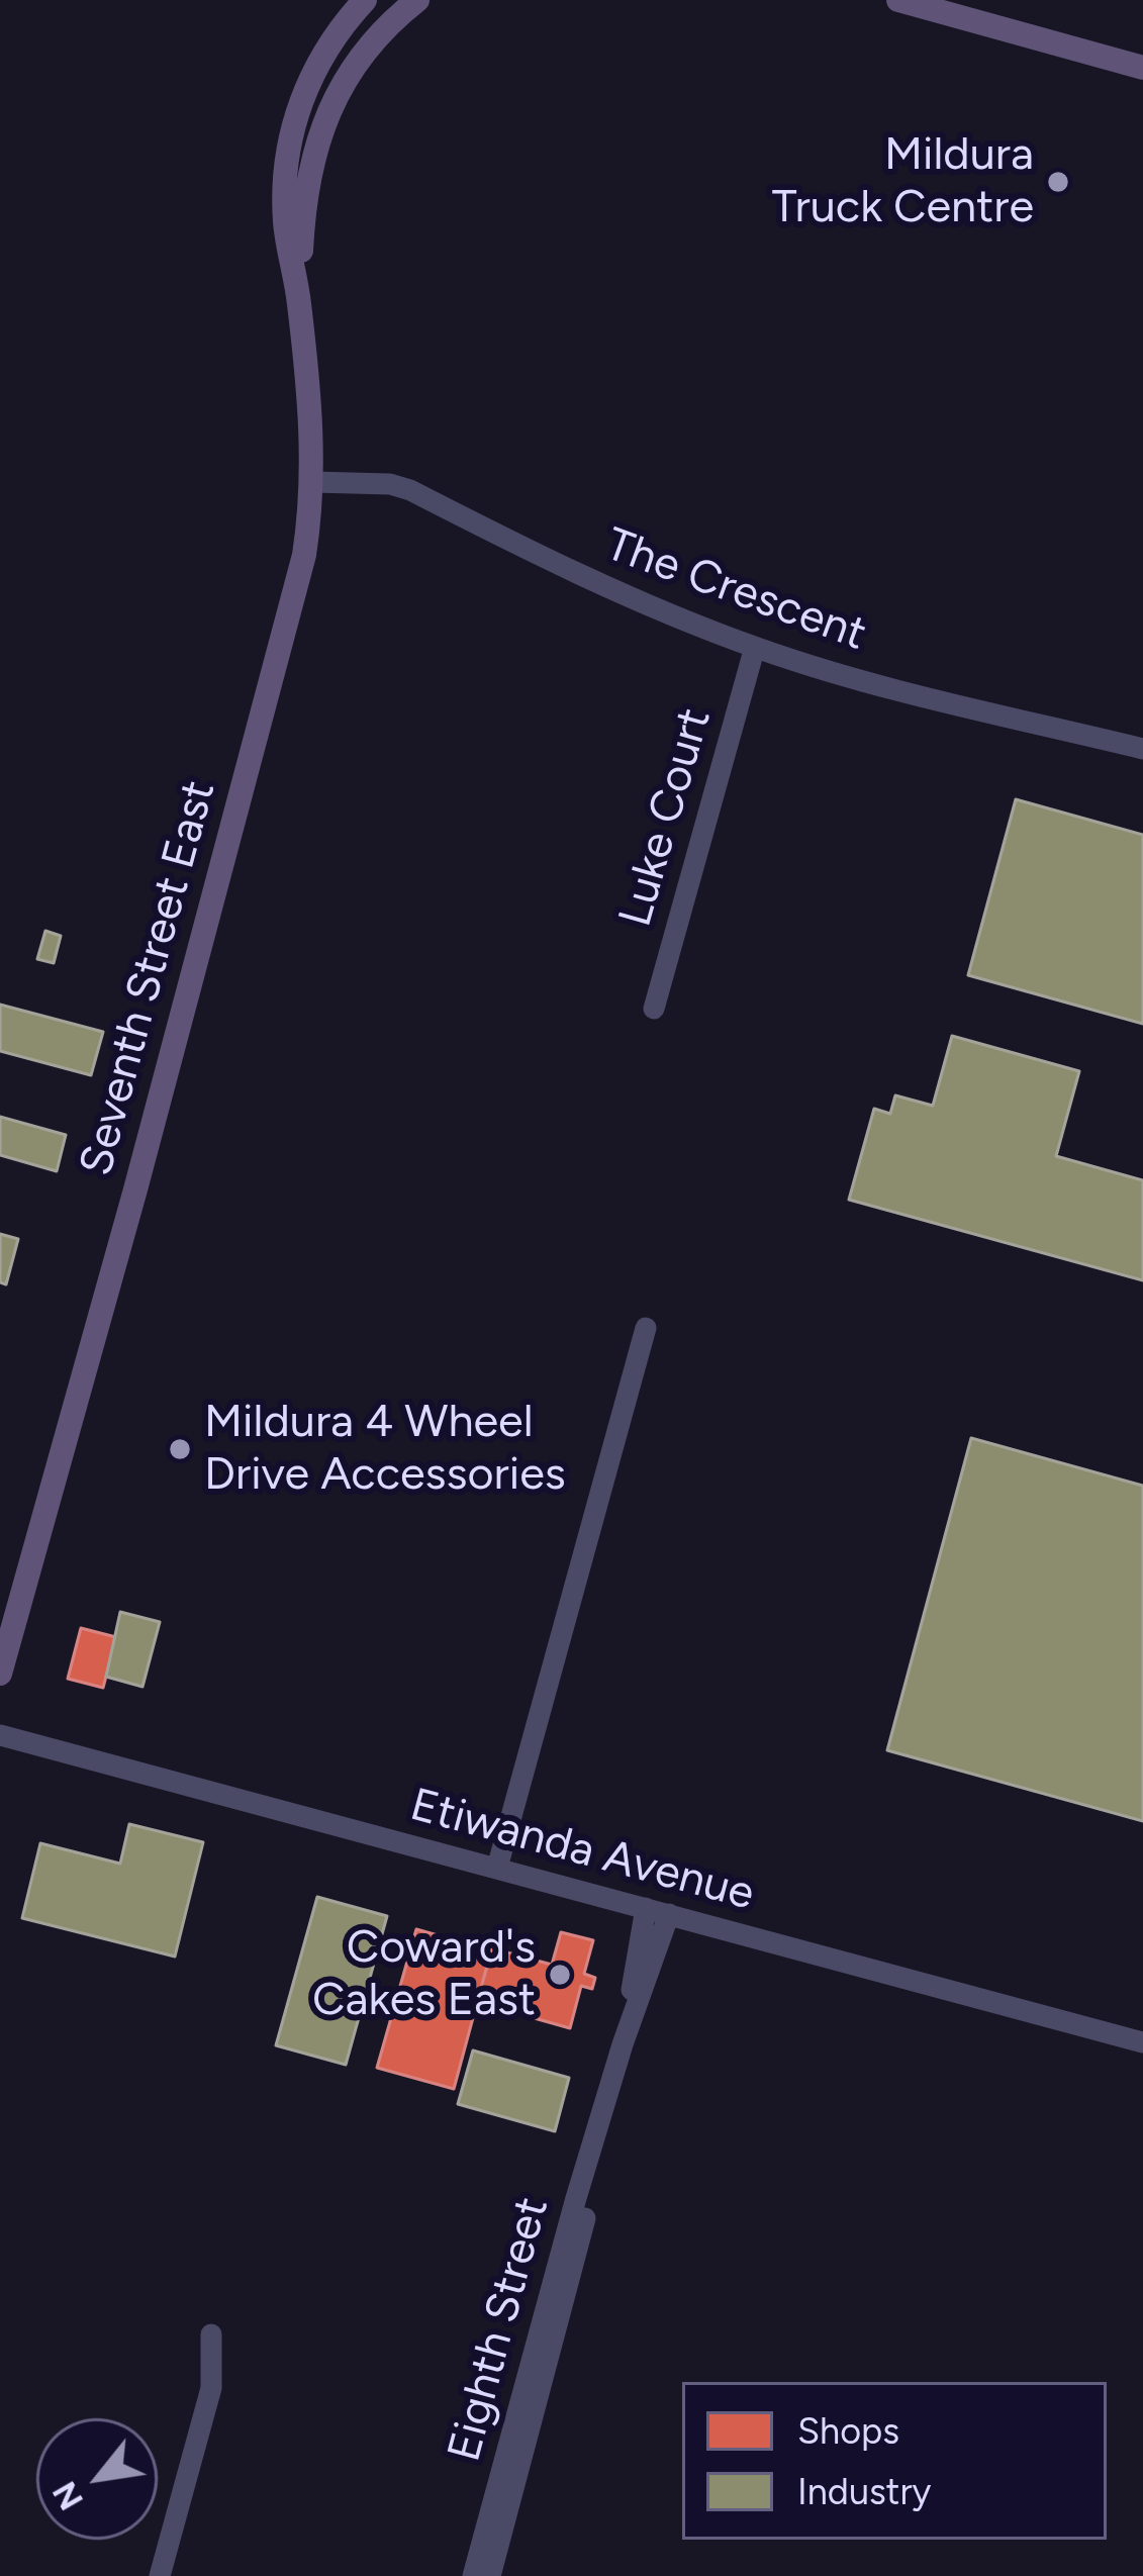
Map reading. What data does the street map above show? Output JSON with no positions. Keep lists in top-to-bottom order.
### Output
{
  "streets": {
    "main road": ["Seventh Street East"],
    "street": [
      "The Crescent",
      "Luke Court",
      "Etiwanda Avenue",
      "Eighth Street"
    ]
  },
  "crossings": [
    ["The Crescent", "Luke Court"],
    ["The Crescent", "Seventh Street East"],
    ["Etiwanda Avenue", "Eighth Street"]
  ],
  "places": ["Mildura Truck Centre", "Mildura 4 Wheel Drive Accessories", "Coward's Cakes East"],
  "legend": ["Shops", "Industry"],
  "north": "bottom left"
}
